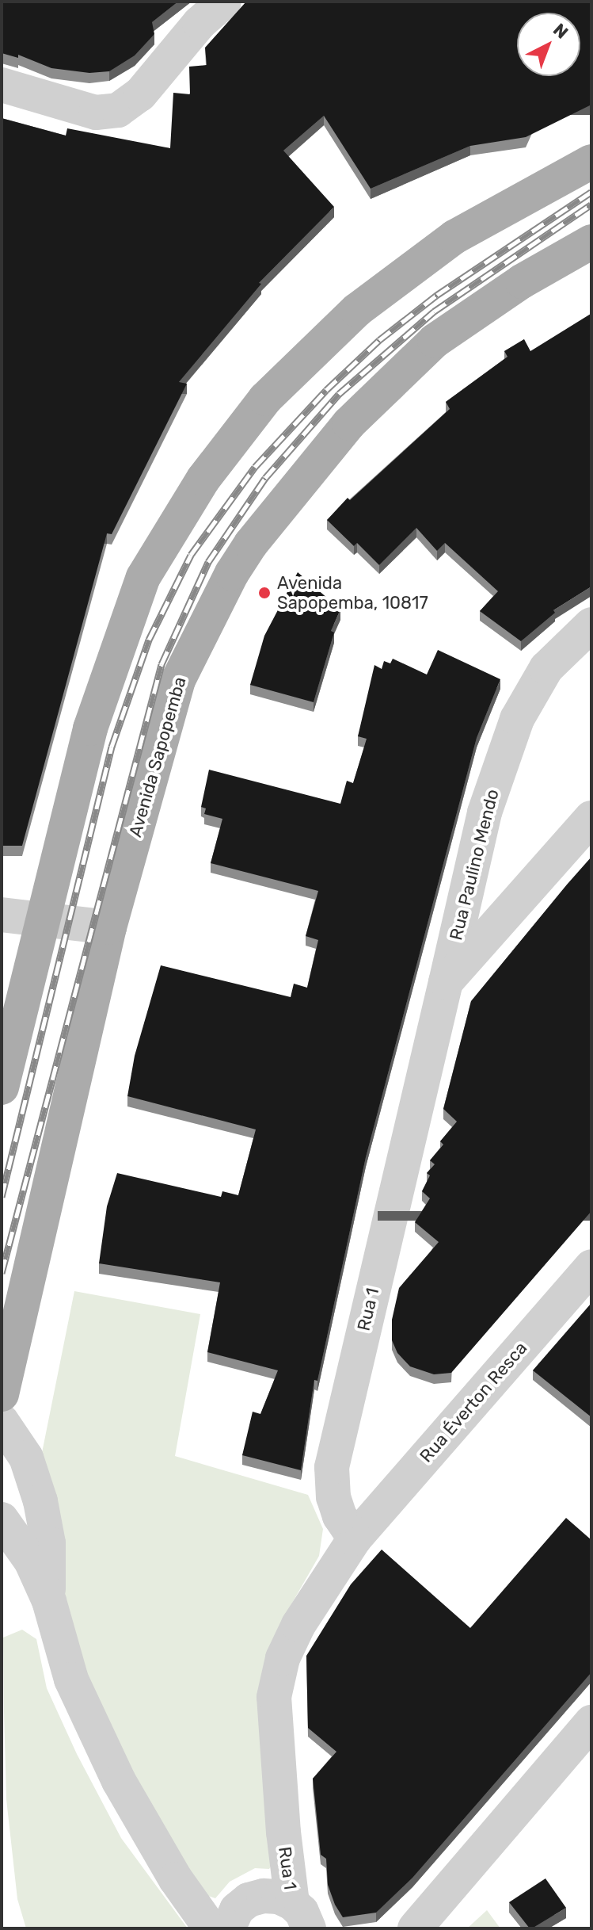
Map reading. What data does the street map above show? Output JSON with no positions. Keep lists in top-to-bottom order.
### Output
{
  "streets": {
    "main road": ["Avenida Sapopemba"],
    "street": ["Rua Paulino Mendo", "Rua 1", "Rua Éverton Resca"]
  },
  "crossings": [
    ["Rua Paulino Mendo", "Rua 1"],
    ["Rua 1", "Rua Éverton Resca"]
  ],
  "places": ["Avenida Sapopemba, 10817"],
  "north": "top right"
}
